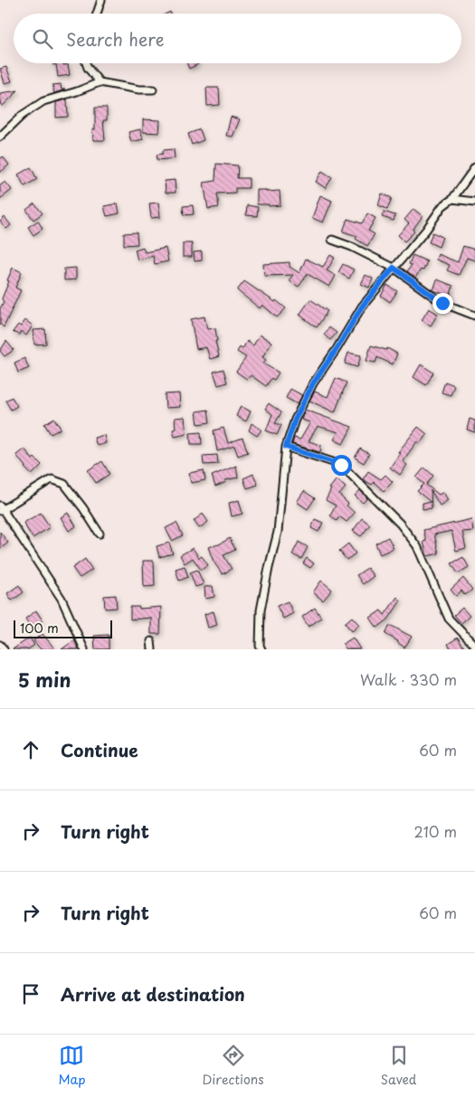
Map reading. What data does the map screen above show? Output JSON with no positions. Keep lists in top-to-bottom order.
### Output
{
  "scale_bar": "100 m",
  "page": {
    "search": "Search here",
    "scale": "100 m",
    "heading": ["5 min", "Walk · 330 m"],
    "list": [
      ["Continue", "60 m"],
      ["Turn right", "210 m"],
      ["Turn right", "60 m"],
      "Arrive at destination"
    ],
    "nav": ["Map", "Directions", "Saved"]
  }
}
